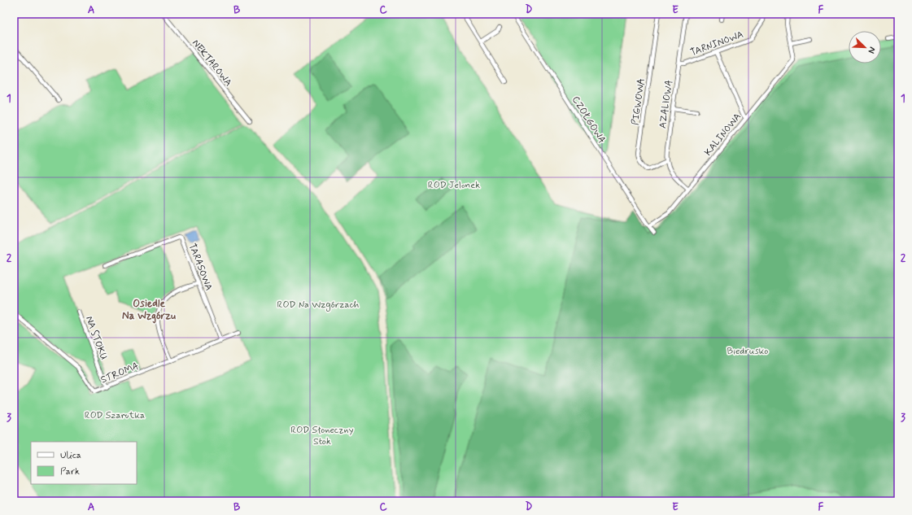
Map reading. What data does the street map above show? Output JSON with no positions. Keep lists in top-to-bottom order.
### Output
{
  "streets": {
    "street": [
      "TARNINOWA",
      "NEKTAROWA",
      "PIGWOWA",
      "AZALIOWA",
      "CZOŁGOWA",
      "KALINOWA",
      "TARASOWA",
      "NA STOKU",
      "STROMA"
    ]
  },
  "crossings": [
    ["TARNINOWA", "AZALIOWA"],
    ["PIGWOWA", "AZALIOWA"],
    ["AZALIOWA", "KALINOWA"],
    ["CZOŁGOWA", "KALINOWA"],
    ["TARASOWA", "STROMA"],
    ["NA STOKU", "STROMA"]
  ],
  "districts": ["Osiedle Na Wzgórzu"],
  "parks": [
    "ROD Jelonek",
    "ROD Na Wzgórzach",
    "Biedrusko",
    "ROD Szarotka",
    "ROD Słoneczny Stok"
  ],
  "legend": ["Ulica", "Park"],
  "north": "bottom right",
  "grid": {
    "columns": [
      "A",
      "B",
      "C",
      "D",
      "E",
      "F"
    ],
    "rows": ["1", "2", "3"]
  }
}
